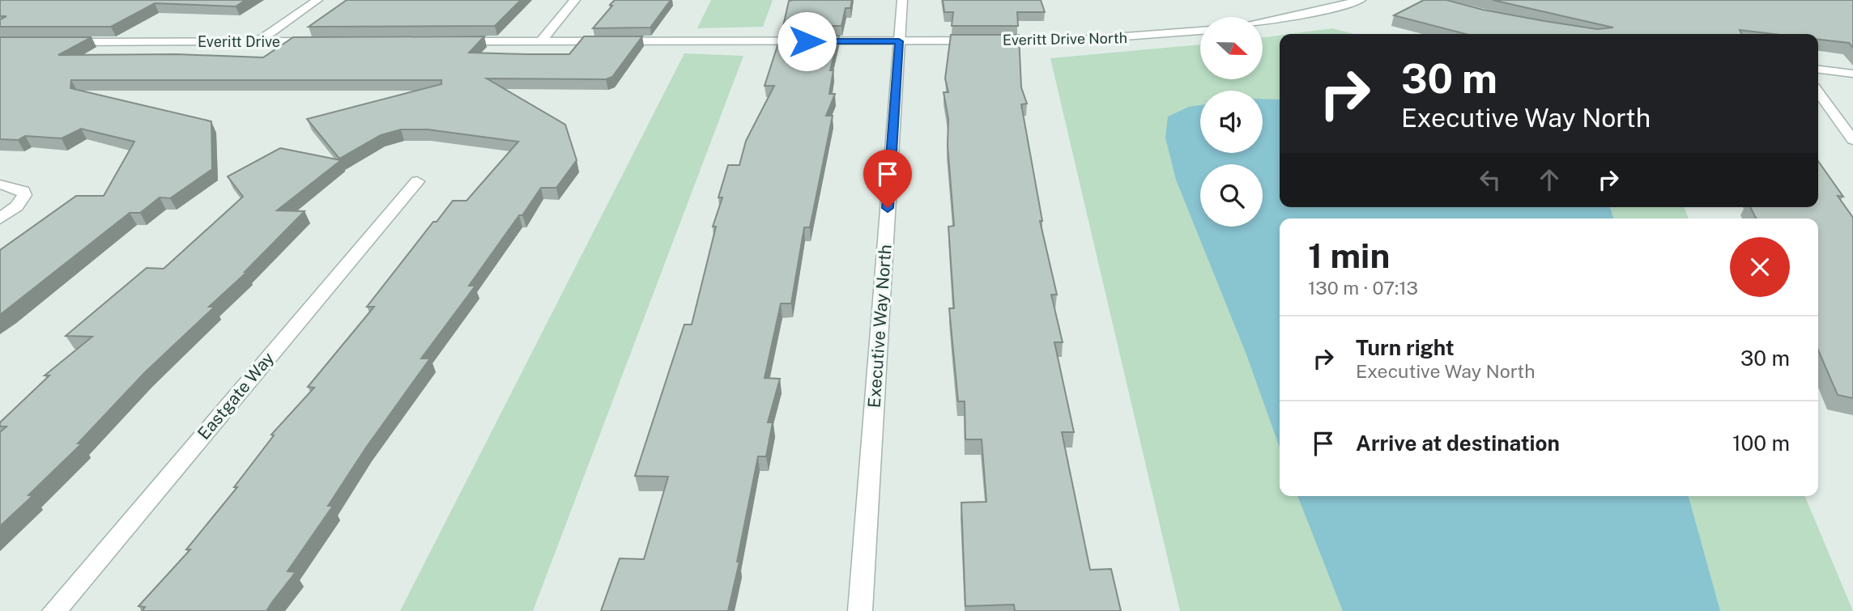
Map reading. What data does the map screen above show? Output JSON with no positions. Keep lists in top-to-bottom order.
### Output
{
  "streets": {
    "street": [
      "Everitt Drive North",
      "Everitt Drive",
      "Executive Way North",
      "Eastgate Way"
    ]
  },
  "crossings": [
    ["Everitt Drive North", "Executive Way North"]
  ],
  "north": "right",
  "page": {
    "turn": ["30 m", "Executive Way North"],
    "heading": ["1 min", "130 m · 07:13"],
    "list": [
      {
        "name": "Turn right",
        "note": "Executive Way North",
        "value": "30 m"
      },
      {
        "name": "Arrive at destination",
        "value": "100 m"
      }
    ]
  }
}
